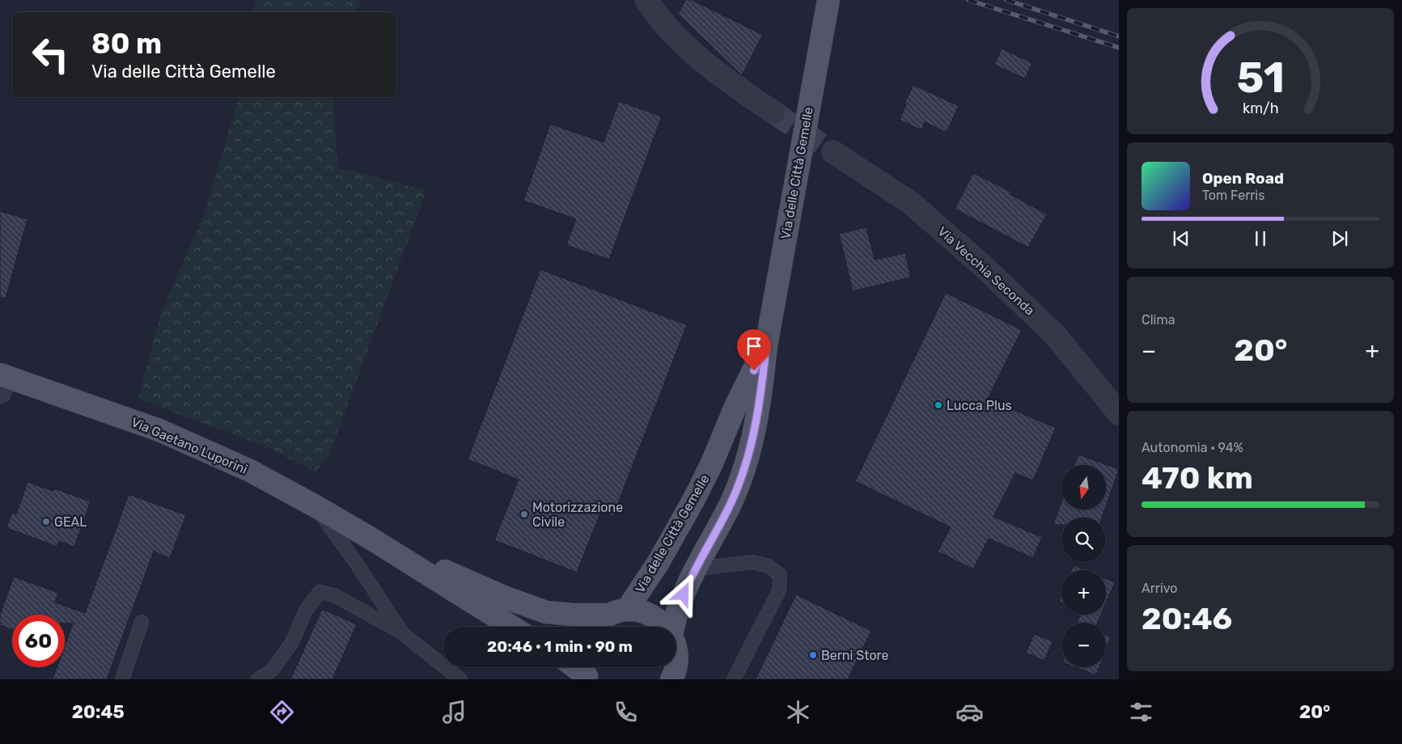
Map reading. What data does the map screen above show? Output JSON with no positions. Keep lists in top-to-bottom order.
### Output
{
  "streets": {
    "main road": ["Via delle Città Gemelle", "Via Gaetano Luporini"],
    "street": ["Via Vecchia Seconda"]
  },
  "crossings": [
    ["Via delle Città Gemelle", "Via Gaetano Luporini"]
  ],
  "places": [
    "Lucca Plus",
    "Motorizzazione Civile",
    "GEAL",
    "Berni Store"
  ],
  "north": "bottom",
  "page": {
    "turn": ["80 m", "Via delle Città Gemelle"],
    "song": ["Open Road", "Tom Ferris"],
    "tile": [
      "Clima",
      ["Autonomia · 94%", "470 km"],
      ["Arrivo", "20:46"]
    ],
    "heat": ["−", "20°", "+"],
    "map_buttons": ["+", "−"],
    "limit": "60",
    "trip": "20:46 · 1 min · 90 m",
    "tabs": ["20:45", "20°"],
    "gauge": ["51", "km/h"]
  }
}
